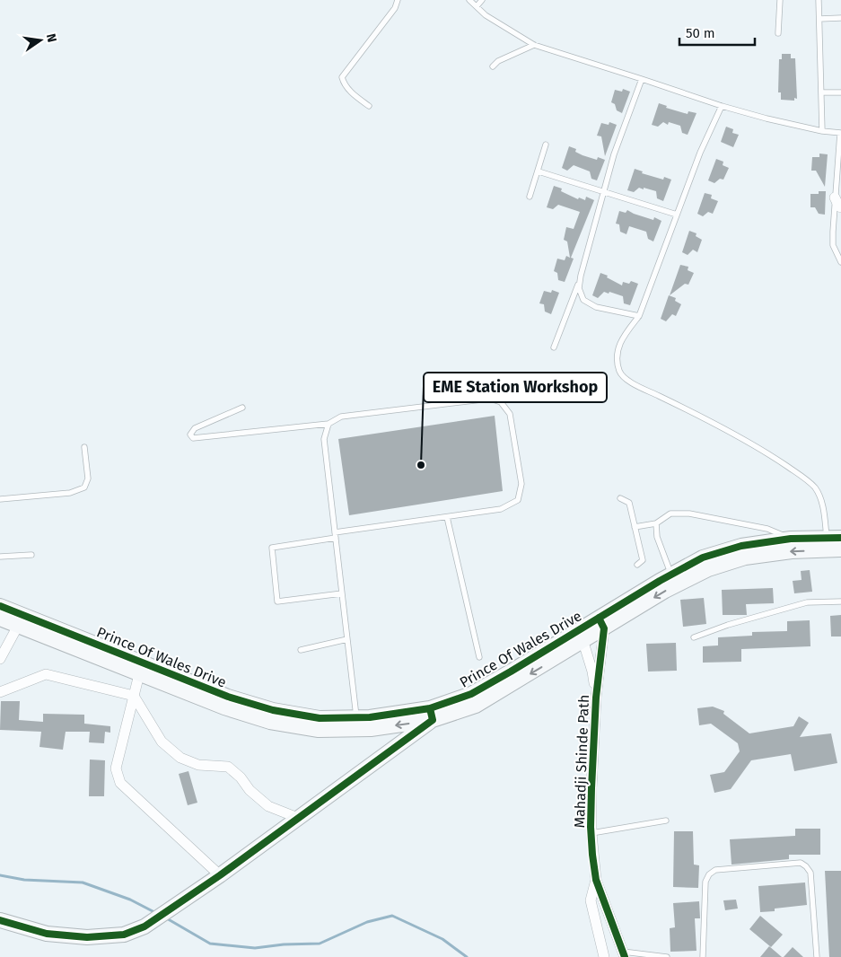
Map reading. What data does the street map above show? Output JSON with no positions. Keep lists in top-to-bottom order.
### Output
{
  "streets": {
    "street": ["Prince Of Wales Drive", "Mahadji Shinde Path"]
  },
  "crossings": [
    ["Prince Of Wales Drive", "Mahadji Shinde Path"]
  ],
  "places": ["EME Station Workshop"],
  "scale_bar": "50 m",
  "north": "right"
}
